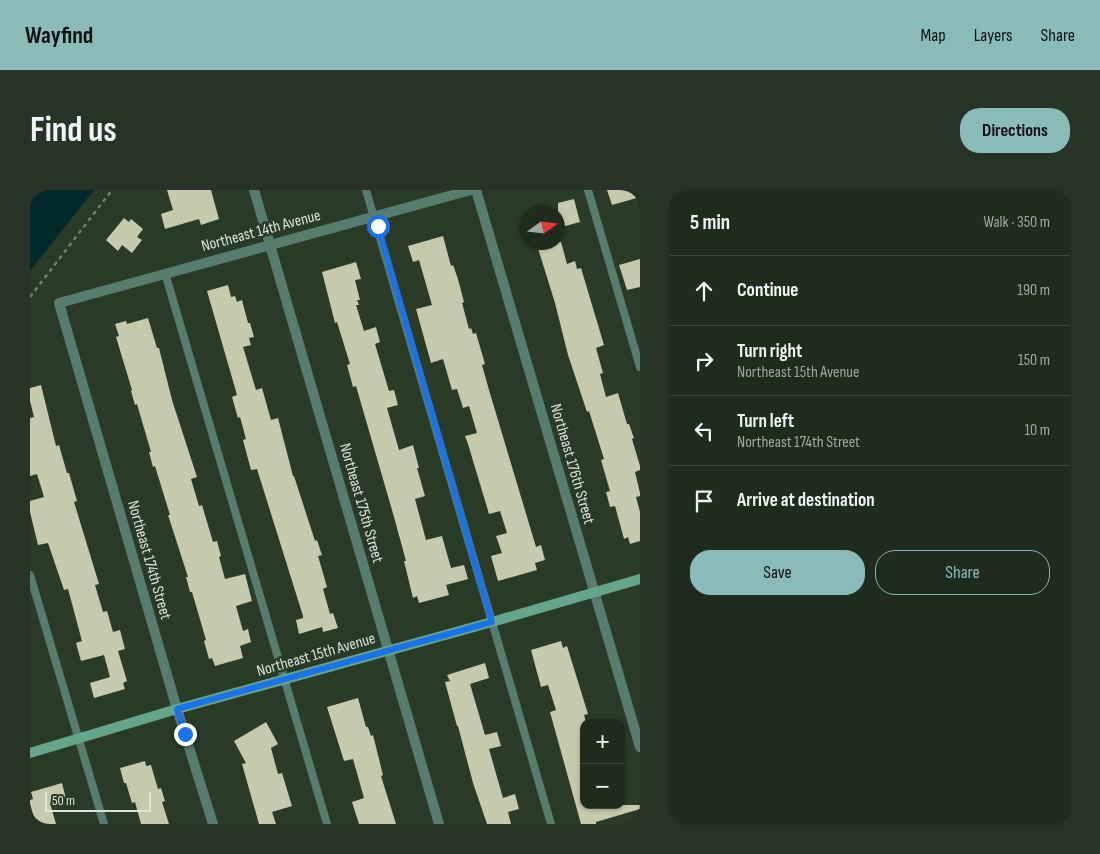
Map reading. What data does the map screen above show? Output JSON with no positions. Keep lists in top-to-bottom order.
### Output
{
  "streets": {
    "street": [
      "Northeast 14th Avenue",
      "Northeast 176th Street",
      "Northeast 175th Street",
      "Northeast 174th Street",
      "Northeast 15th Avenue"
    ]
  },
  "crossings": [
    ["Northeast 14th Avenue", "Northeast 175th Street"],
    ["Northeast 14th Avenue", "Northeast 174th Street"],
    ["Northeast 176th Street", "Northeast 15th Avenue"],
    ["Northeast 175th Street", "Northeast 15th Avenue"],
    ["Northeast 174th Street", "Northeast 15th Avenue"]
  ],
  "scale_bar": "50 m",
  "north": "right",
  "page": {
    "header": "Wayfind",
    "nav": ["Map", "Layers", "Share"],
    "buttons": [
      "Directions",
      ["Save", "Share"]
    ],
    "title": "Find us",
    "heading": ["5 min", "Walk · 350 m"],
    "list": [
      ["Continue", "190 m"],
      ["Turn right", "Northeast 15th Avenue", "150 m"],
      ["Turn left", "Northeast 174th Street", "10 m"],
      "Arrive at destination"
    ],
    "map_buttons": ["+", "−"],
    "scale": "50 m"
  }
}
